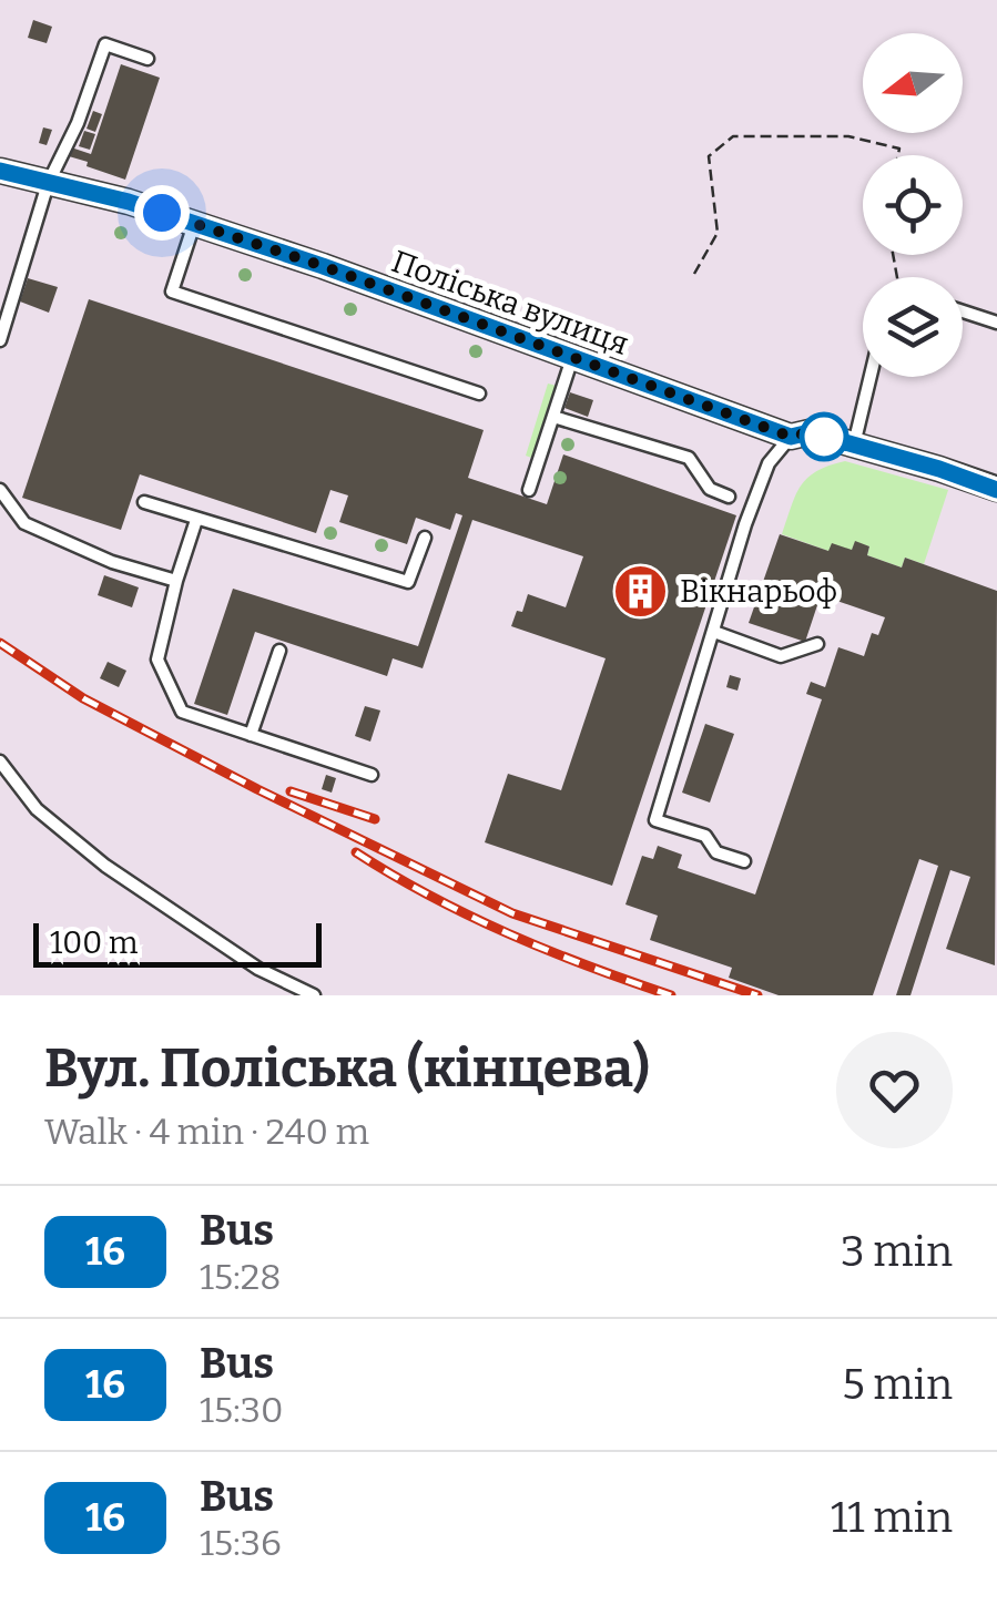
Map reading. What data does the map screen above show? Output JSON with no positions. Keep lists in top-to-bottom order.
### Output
{
  "streets": {
    "street": ["Поліська вулиця"]
  },
  "places": {
    "building": ["Вікнарьоф"]
  },
  "lines": ["bus line 16"],
  "scale_bar": "100 m",
  "north": "left",
  "page": {
    "scale": "100 m",
    "heading": ["Вул. Поліська (кінцева)", "Walk · 4 min · 240 m"],
    "list": [
      {
        "mark": "16",
        "name": "Bus",
        "note": "15:28",
        "value": "3 min"
      },
      {
        "mark": "16",
        "name": "Bus",
        "note": "15:30",
        "value": "5 min"
      },
      {
        "mark": "16",
        "name": "Bus",
        "note": "15:36",
        "value": "11 min"
      }
    ]
  }
}
